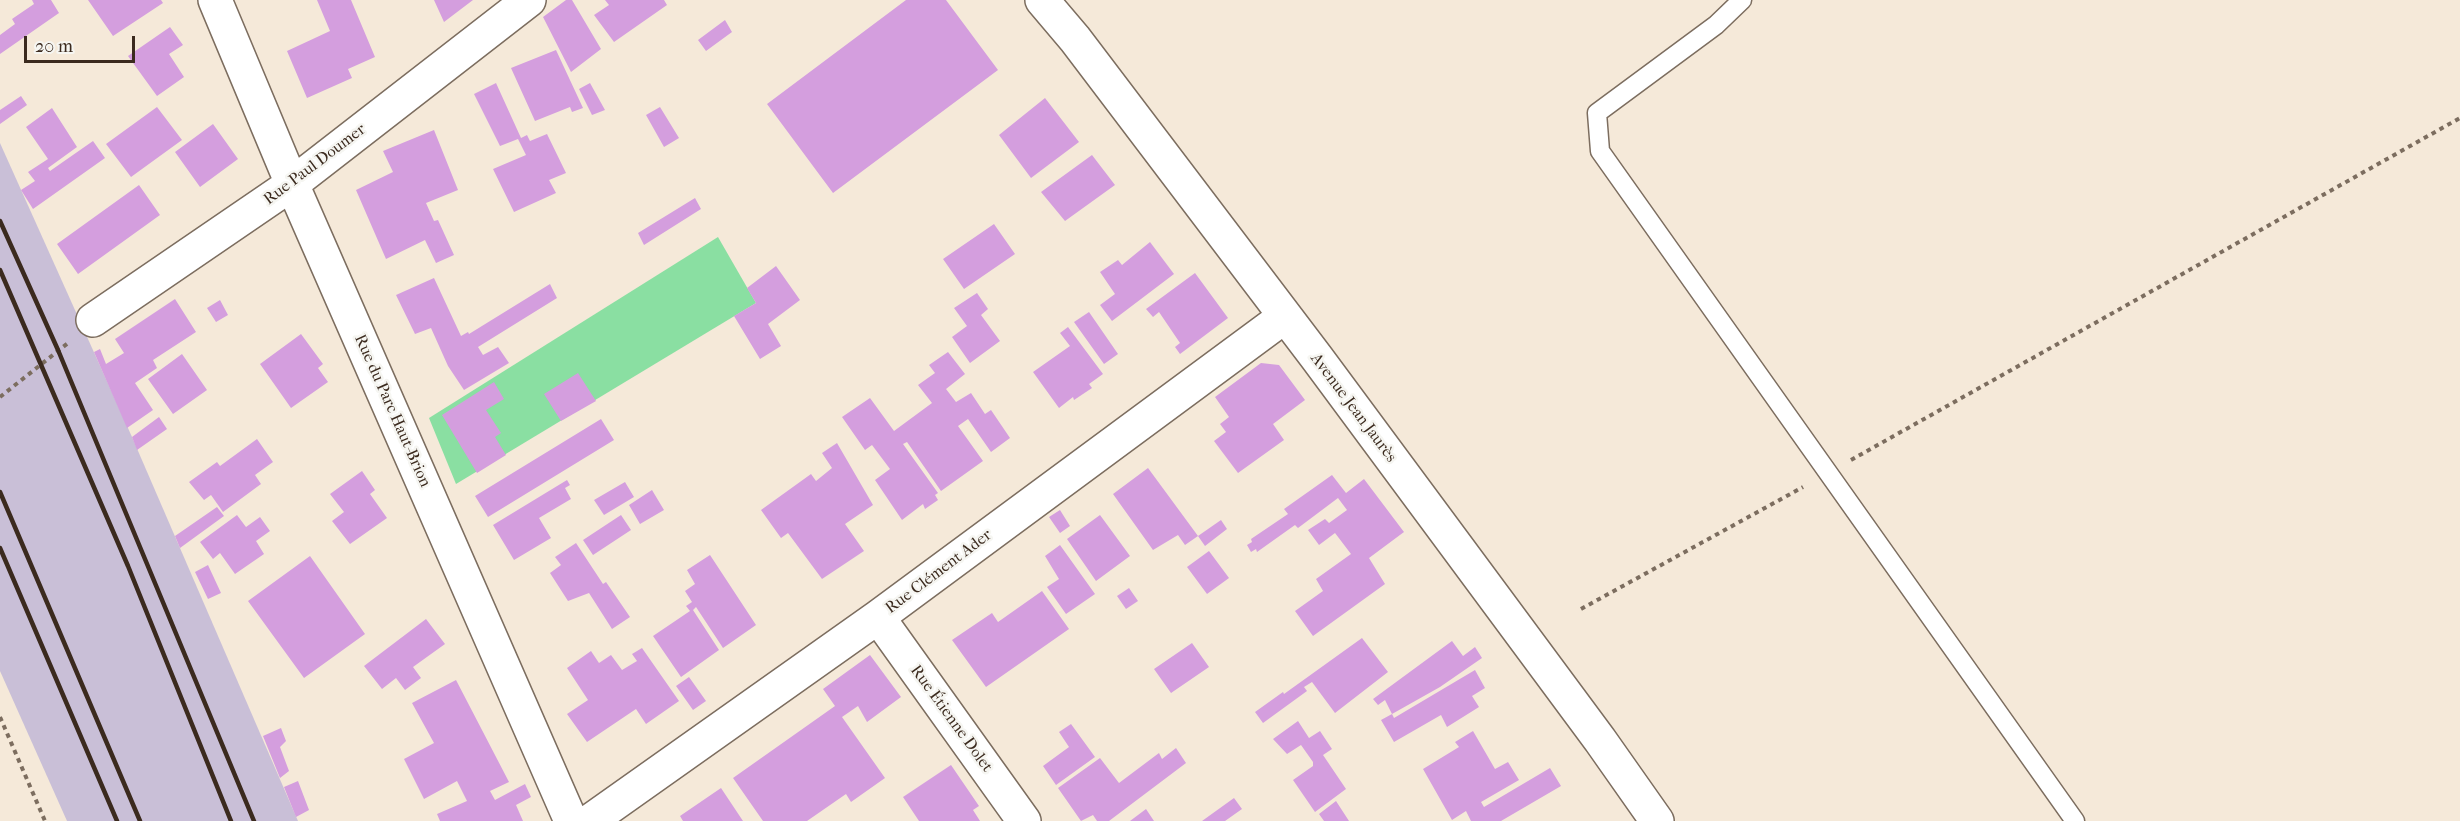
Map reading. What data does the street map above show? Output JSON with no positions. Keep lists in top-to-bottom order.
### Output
{
  "streets": {
    "street": [
      "Rue Paul Doumer",
      "Avenue Jean Jaurès",
      "Rue du Parc Haut-Brion",
      "Rue Clément Ader",
      "Rue Étienne Dolet"
    ]
  },
  "crossings": [
    ["Rue Paul Doumer", "Rue du Parc Haut-Brion"],
    ["Avenue Jean Jaurès", "Rue Clément Ader"],
    ["Rue Clément Ader", "Rue Étienne Dolet"]
  ],
  "scale_bar": "20 m"
}
